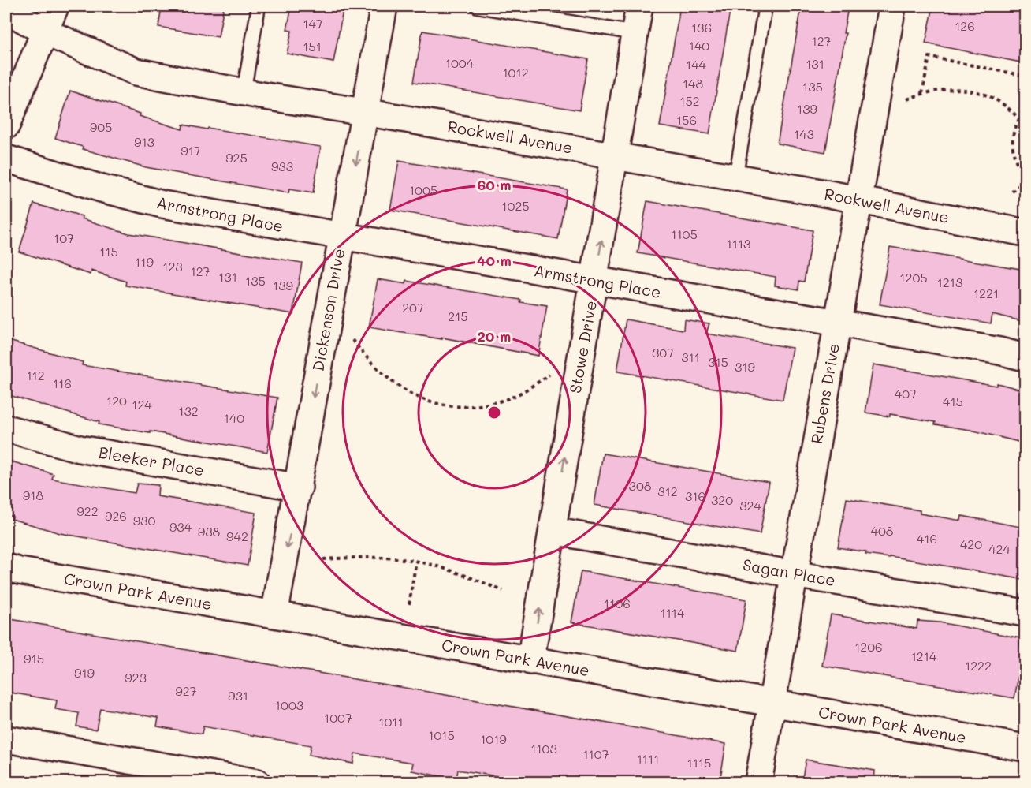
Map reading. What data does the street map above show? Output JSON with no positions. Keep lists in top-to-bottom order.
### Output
{
  "streets": {
    "street": [
      "Rockwell Avenue",
      "Armstrong Place",
      "Dickenson Drive",
      "Stowe Drive",
      "Rubens Drive",
      "Bleeker Place",
      "Sagan Place",
      "Crown Park Avenue"
    ]
  },
  "crossings": [
    ["Rockwell Avenue", "Dickenson Drive"],
    ["Rockwell Avenue", "Stowe Drive"],
    ["Rockwell Avenue", "Rubens Drive"],
    ["Armstrong Place", "Dickenson Drive"],
    ["Armstrong Place", "Stowe Drive"],
    ["Armstrong Place", "Rubens Drive"],
    ["Dickenson Drive", "Bleeker Place"],
    ["Dickenson Drive", "Crown Park Avenue"],
    ["Stowe Drive", "Sagan Place"],
    ["Stowe Drive", "Crown Park Avenue"],
    ["Rubens Drive", "Sagan Place"],
    ["Rubens Drive", "Crown Park Avenue"]
  ],
  "one_way": ["Dickenson Drive", "Stowe Drive"],
  "house_numbers": [
    "147",
    "126",
    "136",
    "127",
    "140",
    "151",
    "1004",
    "131",
    "144",
    "1012",
    "148",
    "135",
    "152",
    "139",
    "156",
    "905",
    "143",
    "913",
    "917",
    "925",
    "933",
    "1005",
    "1025",
    "1105",
    "107",
    "1113",
    "115",
    "119",
    "123",
    "127",
    "131",
    "1205",
    "135",
    "1213",
    "139",
    "1221",
    "207",
    "215",
    "307",
    "311",
    "315",
    "319",
    "112",
    "116",
    "407",
    "120",
    "415",
    "124",
    "132",
    "140",
    "308",
    "312",
    "918",
    "316",
    "320",
    "324",
    "922",
    "926",
    "930",
    "934",
    "408",
    "938",
    "942",
    "416",
    "420",
    "424",
    "1106",
    "1114",
    "1206",
    "1214",
    "915",
    "1222",
    "919",
    "923",
    "927",
    "931",
    "1003",
    "1007",
    "1011",
    "1015",
    "1019",
    "1103",
    "1107",
    "1111",
    "1115"
  ],
  "rings": ["60 m", "40 m", "20 m"]
}
